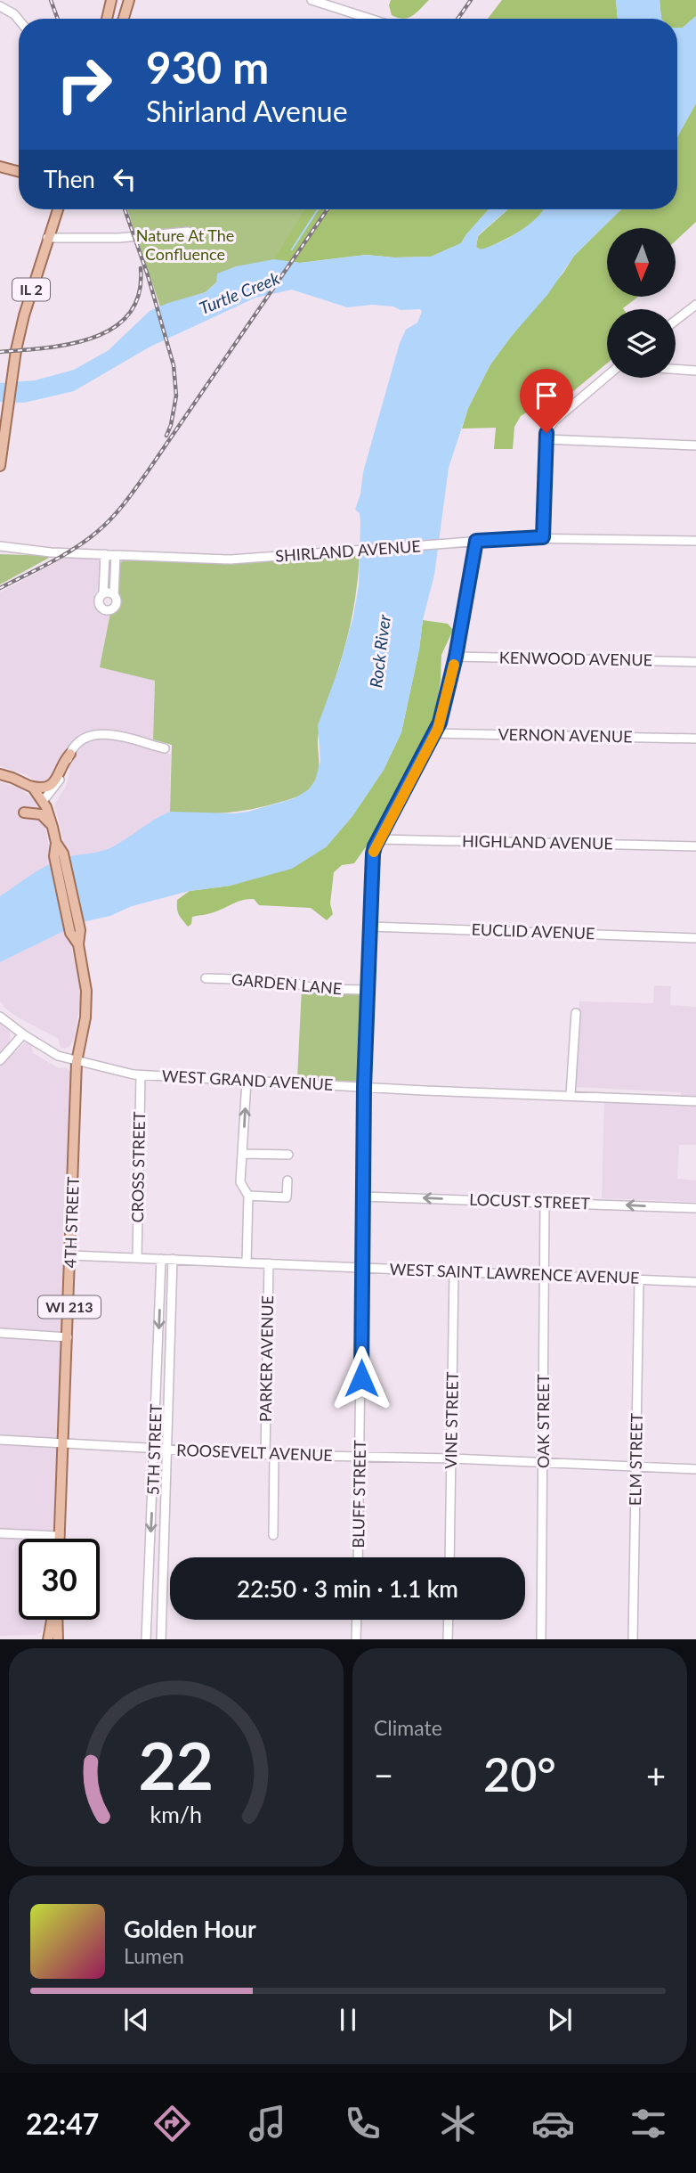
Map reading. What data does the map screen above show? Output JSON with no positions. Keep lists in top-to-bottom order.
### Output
{
  "streets": {
    "main road": ["IL 2", "4TH STREET", "WI 213"],
    "street": [
      "SHIRLAND AVENUE",
      "KENWOOD AVENUE",
      "VERNON AVENUE",
      "HIGHLAND AVENUE",
      "EUCLID AVENUE",
      "GARDEN LANE",
      "WEST GRAND AVENUE",
      "CROSS STREET",
      "LOCUST STREET",
      "WEST SAINT LAWRENCE AVENUE",
      "PARKER AVENUE",
      "VINE STREET",
      "OAK STREET",
      "5TH STREET",
      "ROOSEVELT AVENUE",
      "ELM STREET",
      "BLUFF STREET"
    ]
  },
  "crossings": [
    ["SHIRLAND AVENUE", "BLUFF STREET"],
    ["KENWOOD AVENUE", "BLUFF STREET"],
    ["VERNON AVENUE", "BLUFF STREET"],
    ["HIGHLAND AVENUE", "BLUFF STREET"],
    ["EUCLID AVENUE", "BLUFF STREET"],
    ["GARDEN LANE", "BLUFF STREET"],
    ["WEST GRAND AVENUE", "CROSS STREET"],
    ["WEST GRAND AVENUE", "4TH STREET"],
    ["WEST GRAND AVENUE", "BLUFF STREET"],
    ["CROSS STREET", "WEST SAINT LAWRENCE AVENUE"],
    ["LOCUST STREET", "OAK STREET"],
    ["LOCUST STREET", "BLUFF STREET"],
    ["4TH STREET", "WEST SAINT LAWRENCE AVENUE"],
    ["4TH STREET", "WI 213"],
    ["4TH STREET", "ROOSEVELT AVENUE"],
    ["WEST SAINT LAWRENCE AVENUE", "PARKER AVENUE"],
    ["WEST SAINT LAWRENCE AVENUE", "VINE STREET"],
    ["WEST SAINT LAWRENCE AVENUE", "OAK STREET"],
    ["WEST SAINT LAWRENCE AVENUE", "5TH STREET"],
    ["WEST SAINT LAWRENCE AVENUE", "ELM STREET"],
    ["WEST SAINT LAWRENCE AVENUE", "BLUFF STREET"],
    ["PARKER AVENUE", "ROOSEVELT AVENUE"],
    ["VINE STREET", "ROOSEVELT AVENUE"],
    ["OAK STREET", "ROOSEVELT AVENUE"],
    ["5TH STREET", "ROOSEVELT AVENUE"],
    ["ROOSEVELT AVENUE", "ELM STREET"],
    ["ROOSEVELT AVENUE", "BLUFF STREET"]
  ],
  "one_way": ["LOCUST STREET"],
  "water": ["Turtle Creek", "Rock River"],
  "parks": ["Nature At The Confluence"],
  "north": "bottom",
  "page": {
    "turn": ["930 m", "Shirland Avenue"],
    "then": "Then",
    "limit": "30",
    "trip": "22:50 · 3 min · 1.1 km",
    "tile": "Climate",
    "heat": ["−", "20°", "+"],
    "song": ["Golden Hour", "Lumen"],
    "tabs": "22:47",
    "gauge": ["22", "km/h"]
  }
}
